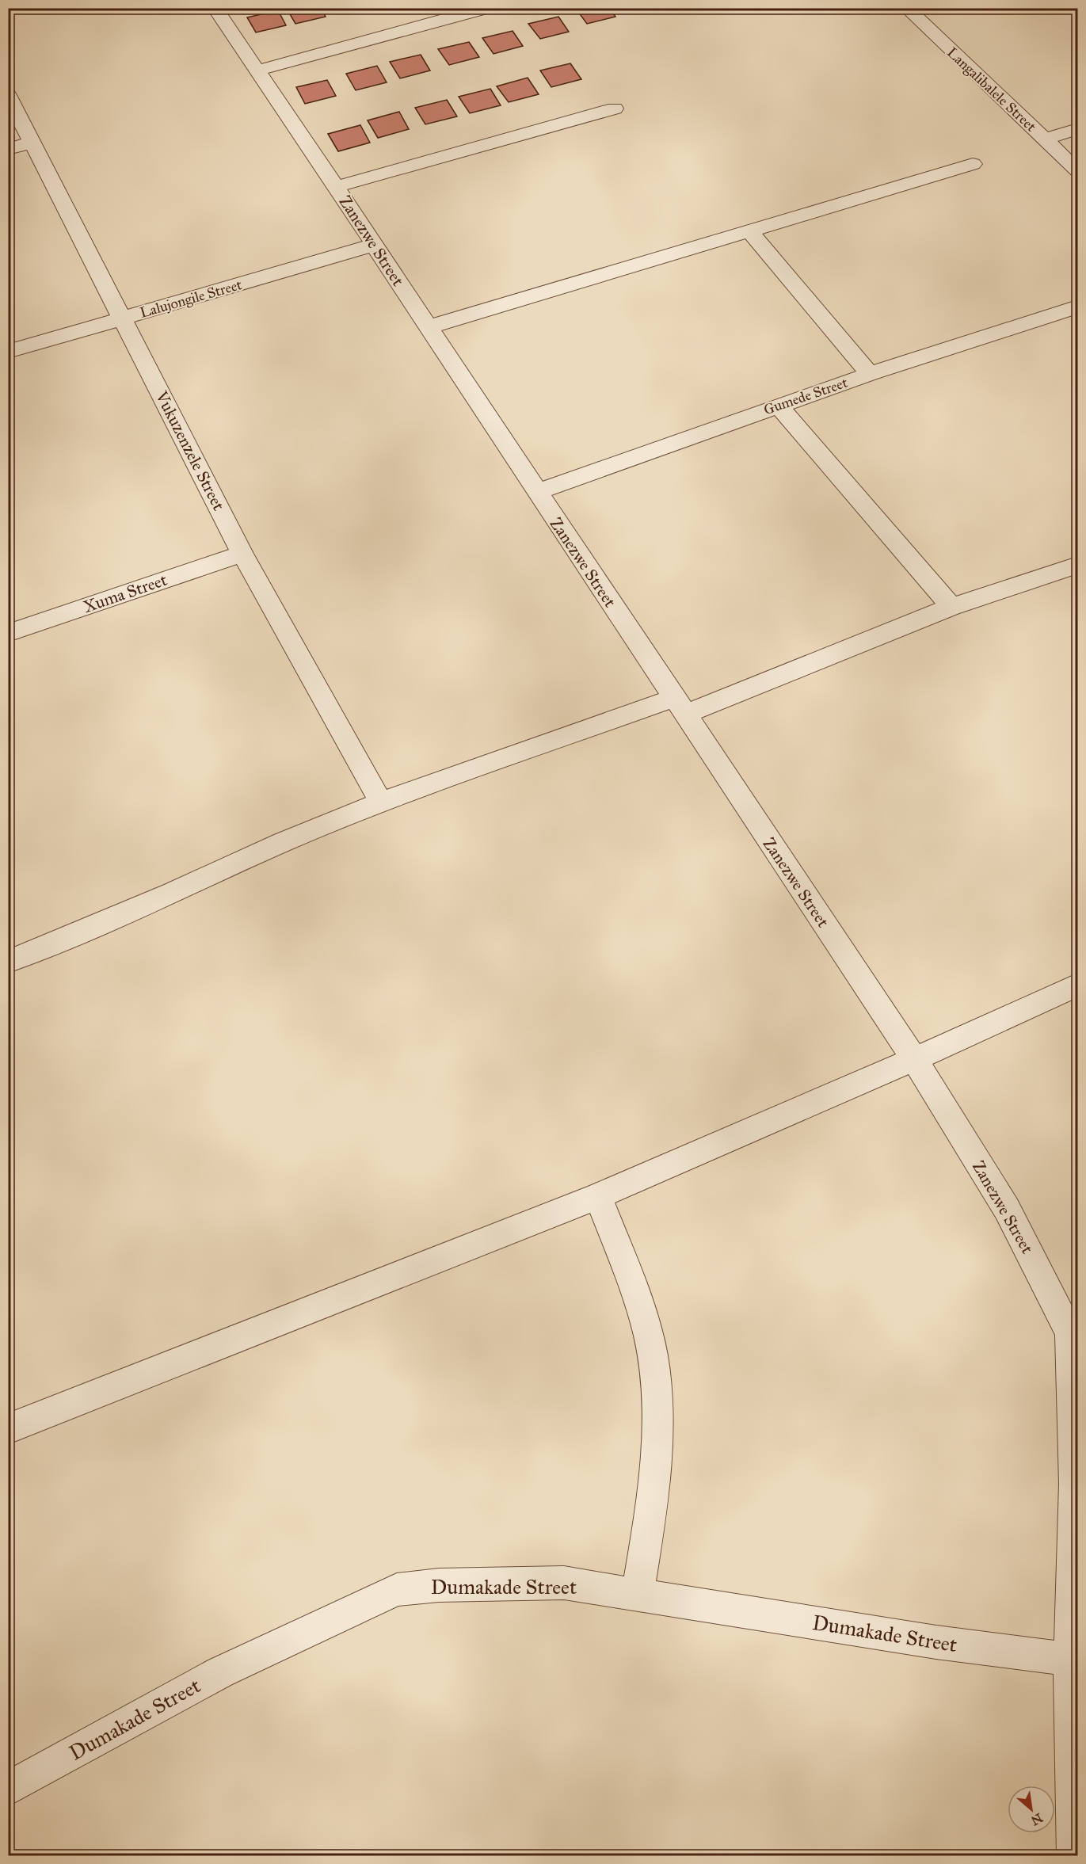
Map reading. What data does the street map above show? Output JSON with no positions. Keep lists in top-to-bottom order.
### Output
{
  "streets": {
    "street": [
      "Langalibalele Street",
      "Zanezwe Street",
      "Lalujongile Street",
      "Gumede Street",
      "Vukuzenzele Street",
      "Xuma Street",
      "Dumakade Street"
    ]
  },
  "crossings": [
    ["Zanezwe Street", "Lalujongile Street"],
    ["Zanezwe Street", "Gumede Street"],
    ["Zanezwe Street", "Dumakade Street"],
    ["Lalujongile Street", "Vukuzenzele Street"],
    ["Vukuzenzele Street", "Xuma Street"]
  ],
  "north": "bottom right"
}
